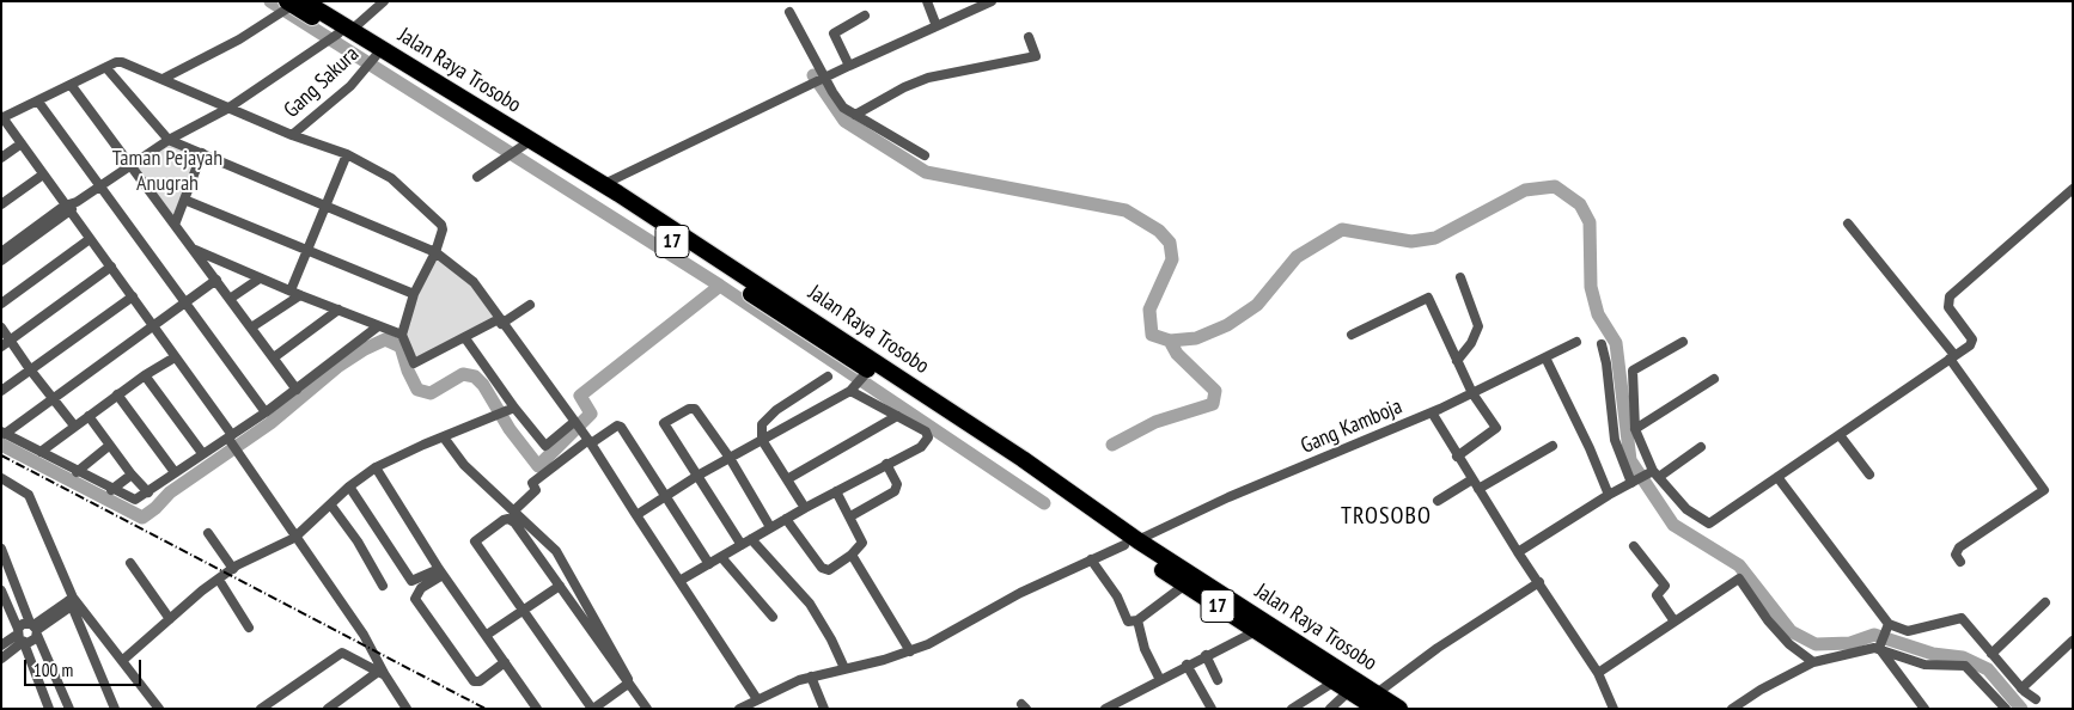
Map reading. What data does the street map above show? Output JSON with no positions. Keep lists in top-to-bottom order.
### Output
{
  "streets": {
    "highway": ["Jalan Raya Trosobo", "17"],
    "street": ["Gang Sakura", "Gang Kamboja"]
  },
  "crossings": [
    ["Jalan Raya Trosobo", "Gang Sakura"],
    ["Jalan Raya Trosobo", "Gang Kamboja"]
  ],
  "districts": ["TROSOBO"],
  "parks": ["Taman Pejayah Anugrah"],
  "scale_bar": "100 m"
}
